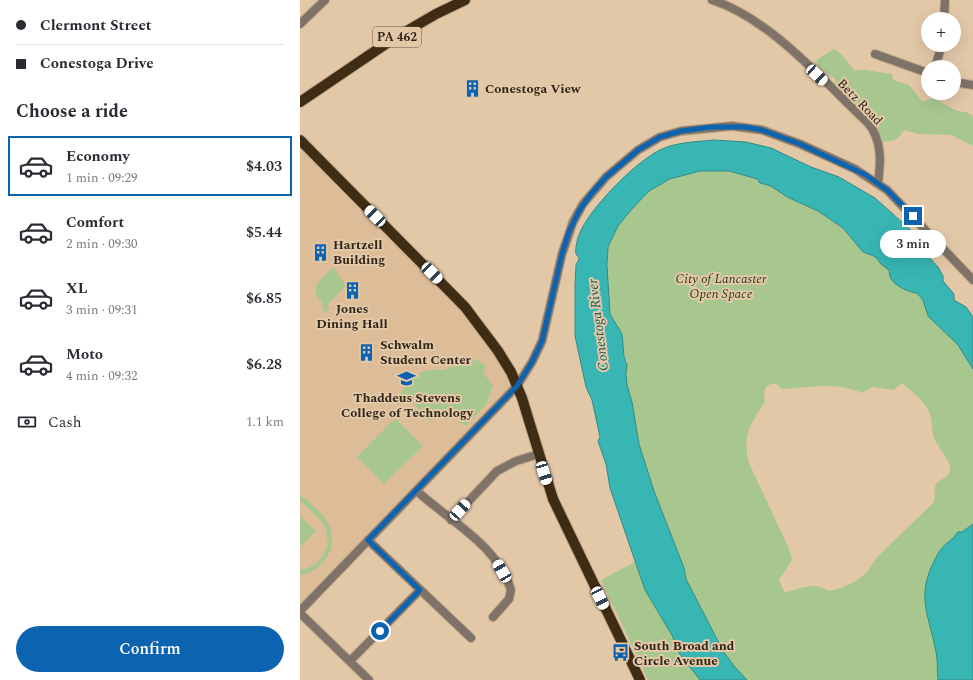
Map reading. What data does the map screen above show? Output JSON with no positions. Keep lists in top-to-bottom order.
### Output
{
  "streets": {
    "main road": ["PA 462"],
    "street": ["Betz Road"]
  },
  "water": ["Conestoga River"],
  "parks": ["City of Lancaster Open Space"],
  "places": {
    "building": [
      "Conestoga View",
      "Hartzell Building",
      "Jones Dining Hall",
      "Schwalm Student Center"
    ],
    "school or university": ["Thaddeus Stevens College of Technology"],
    "bus stop": ["South Broad and Circle Avenue"]
  },
  "page": {
    "banner": ["Clermont Street", "Conestoga Drive"],
    "map_buttons": ["+", "−"],
    "heading": "Choose a ride",
    "list": [
      {
        "name": "Economy",
        "note": "1 min · 09:29",
        "value": "$4.03"
      },
      {
        "name": "Comfort",
        "note": "2 min · 09:30",
        "value": "$5.44"
      },
      {
        "name": "XL",
        "note": "3 min · 09:31",
        "value": "$6.85"
      },
      {
        "name": "Moto",
        "note": "4 min · 09:32",
        "value": "$6.28"
      }
    ],
    "bubble": "3 min",
    "pay": ["Cash", "1.1 km"],
    "buttons": "Confirm"
  }
}
